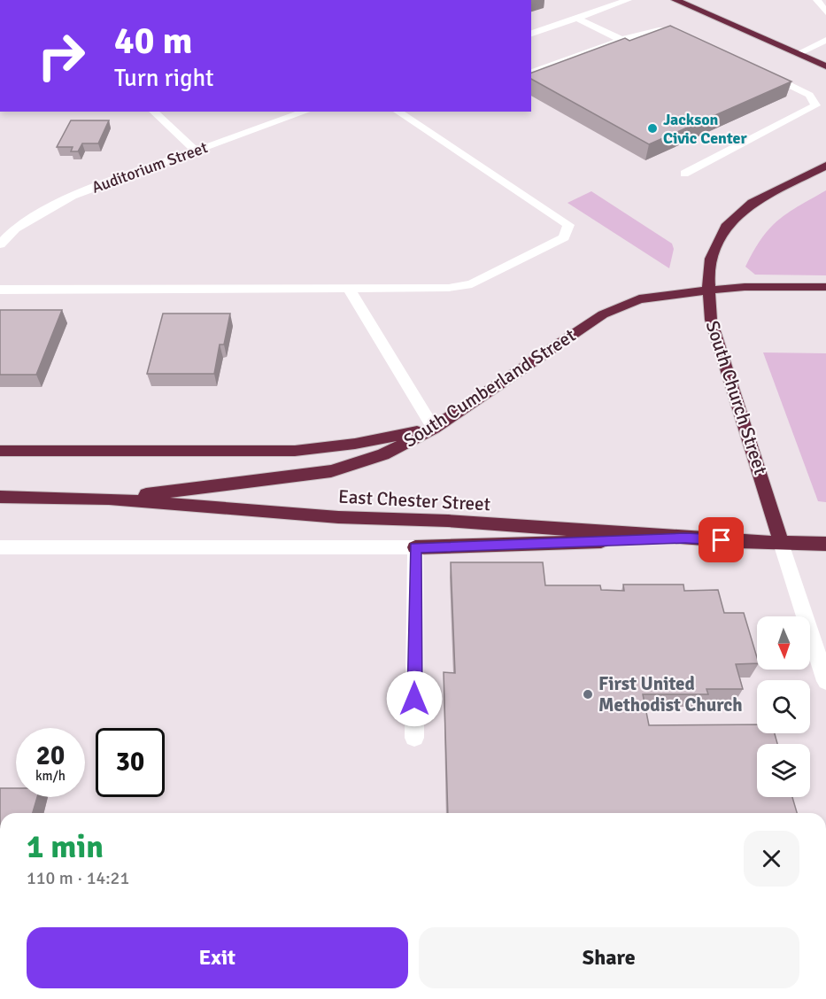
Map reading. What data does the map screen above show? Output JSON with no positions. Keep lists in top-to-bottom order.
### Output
{
  "streets": {
    "highway": ["South Cumberland Street", "South Church Street", "East Chester Street"],
    "street": ["Auditorium Street"]
  },
  "crossings": [
    ["South Cumberland Street", "South Church Street"],
    ["South Cumberland Street", "East Chester Street"],
    ["South Church Street", "East Chester Street"]
  ],
  "places": ["Jackson Civic Center", "First United Methodist Church"],
  "north": "bottom",
  "page": {
    "turn": ["40 m", "Turn right"],
    "speed": "20 km/h",
    "limit": "30",
    "heading": ["1 min", "110 m · 14:21"],
    "buttons": ["Exit", "Share"]
  }
}
